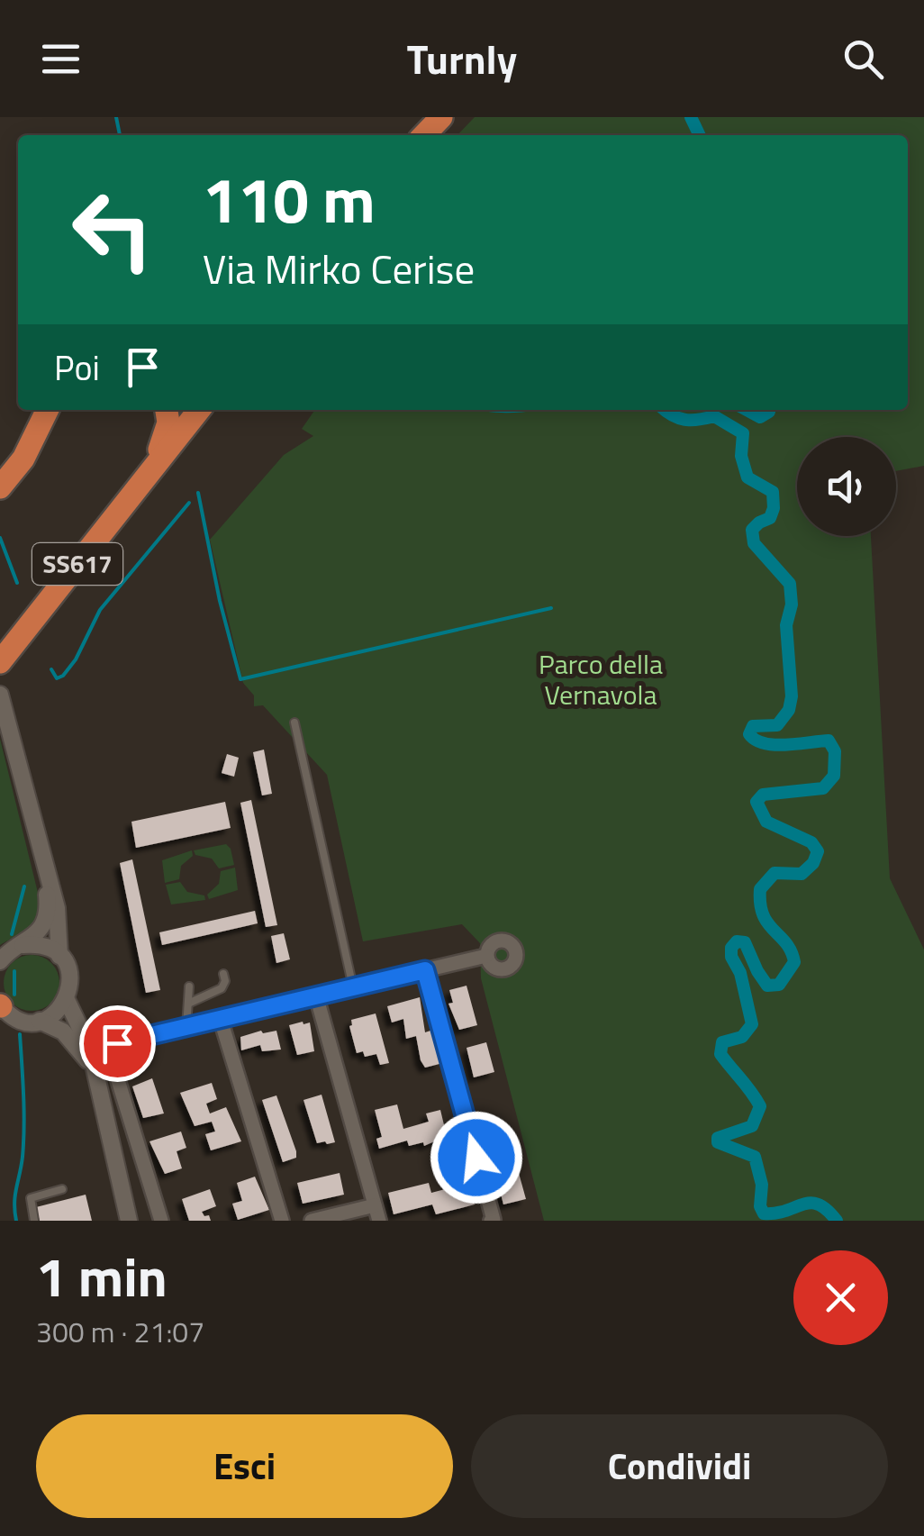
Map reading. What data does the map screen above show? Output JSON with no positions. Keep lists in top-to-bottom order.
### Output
{
  "streets": {
    "highway": ["SS617"]
  },
  "parks": ["Parco della Vernavola"],
  "page": {
    "header": "Turnly",
    "turn": ["110 m", "Via Mirko Cerise"],
    "then": "Poi",
    "heading": ["1 min", "300 m · 21:07"],
    "buttons": ["Esci", "Condividi"]
  }
}
